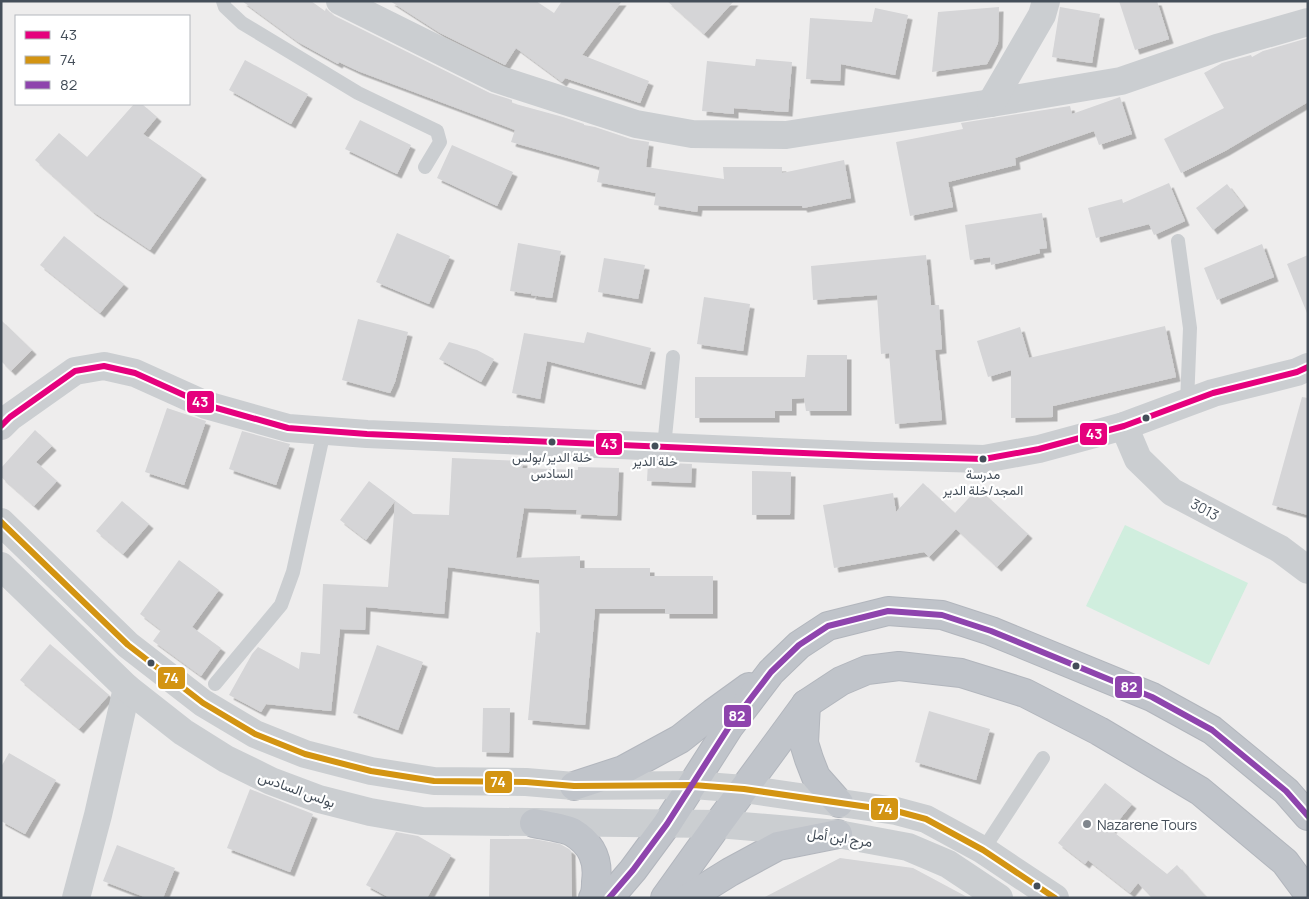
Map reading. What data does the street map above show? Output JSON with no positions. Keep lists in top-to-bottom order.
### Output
{
  "streets": {
    "street": ["3013", "بولس السادس", "مرج ابن أمل"]
  },
  "crossings": [
    ["بولس السادس", "مرج ابن أمل"]
  ],
  "places": [
    "خلة الدير/بولس السادس",
    "خلة الدير",
    "مدرسة المجد/خلة الدير",
    "Nazarene Tours"
  ],
  "lines": ["transit line 43", "transit line 74", "transit line 82"],
  "legend": ["43", "74", "82"]
}
